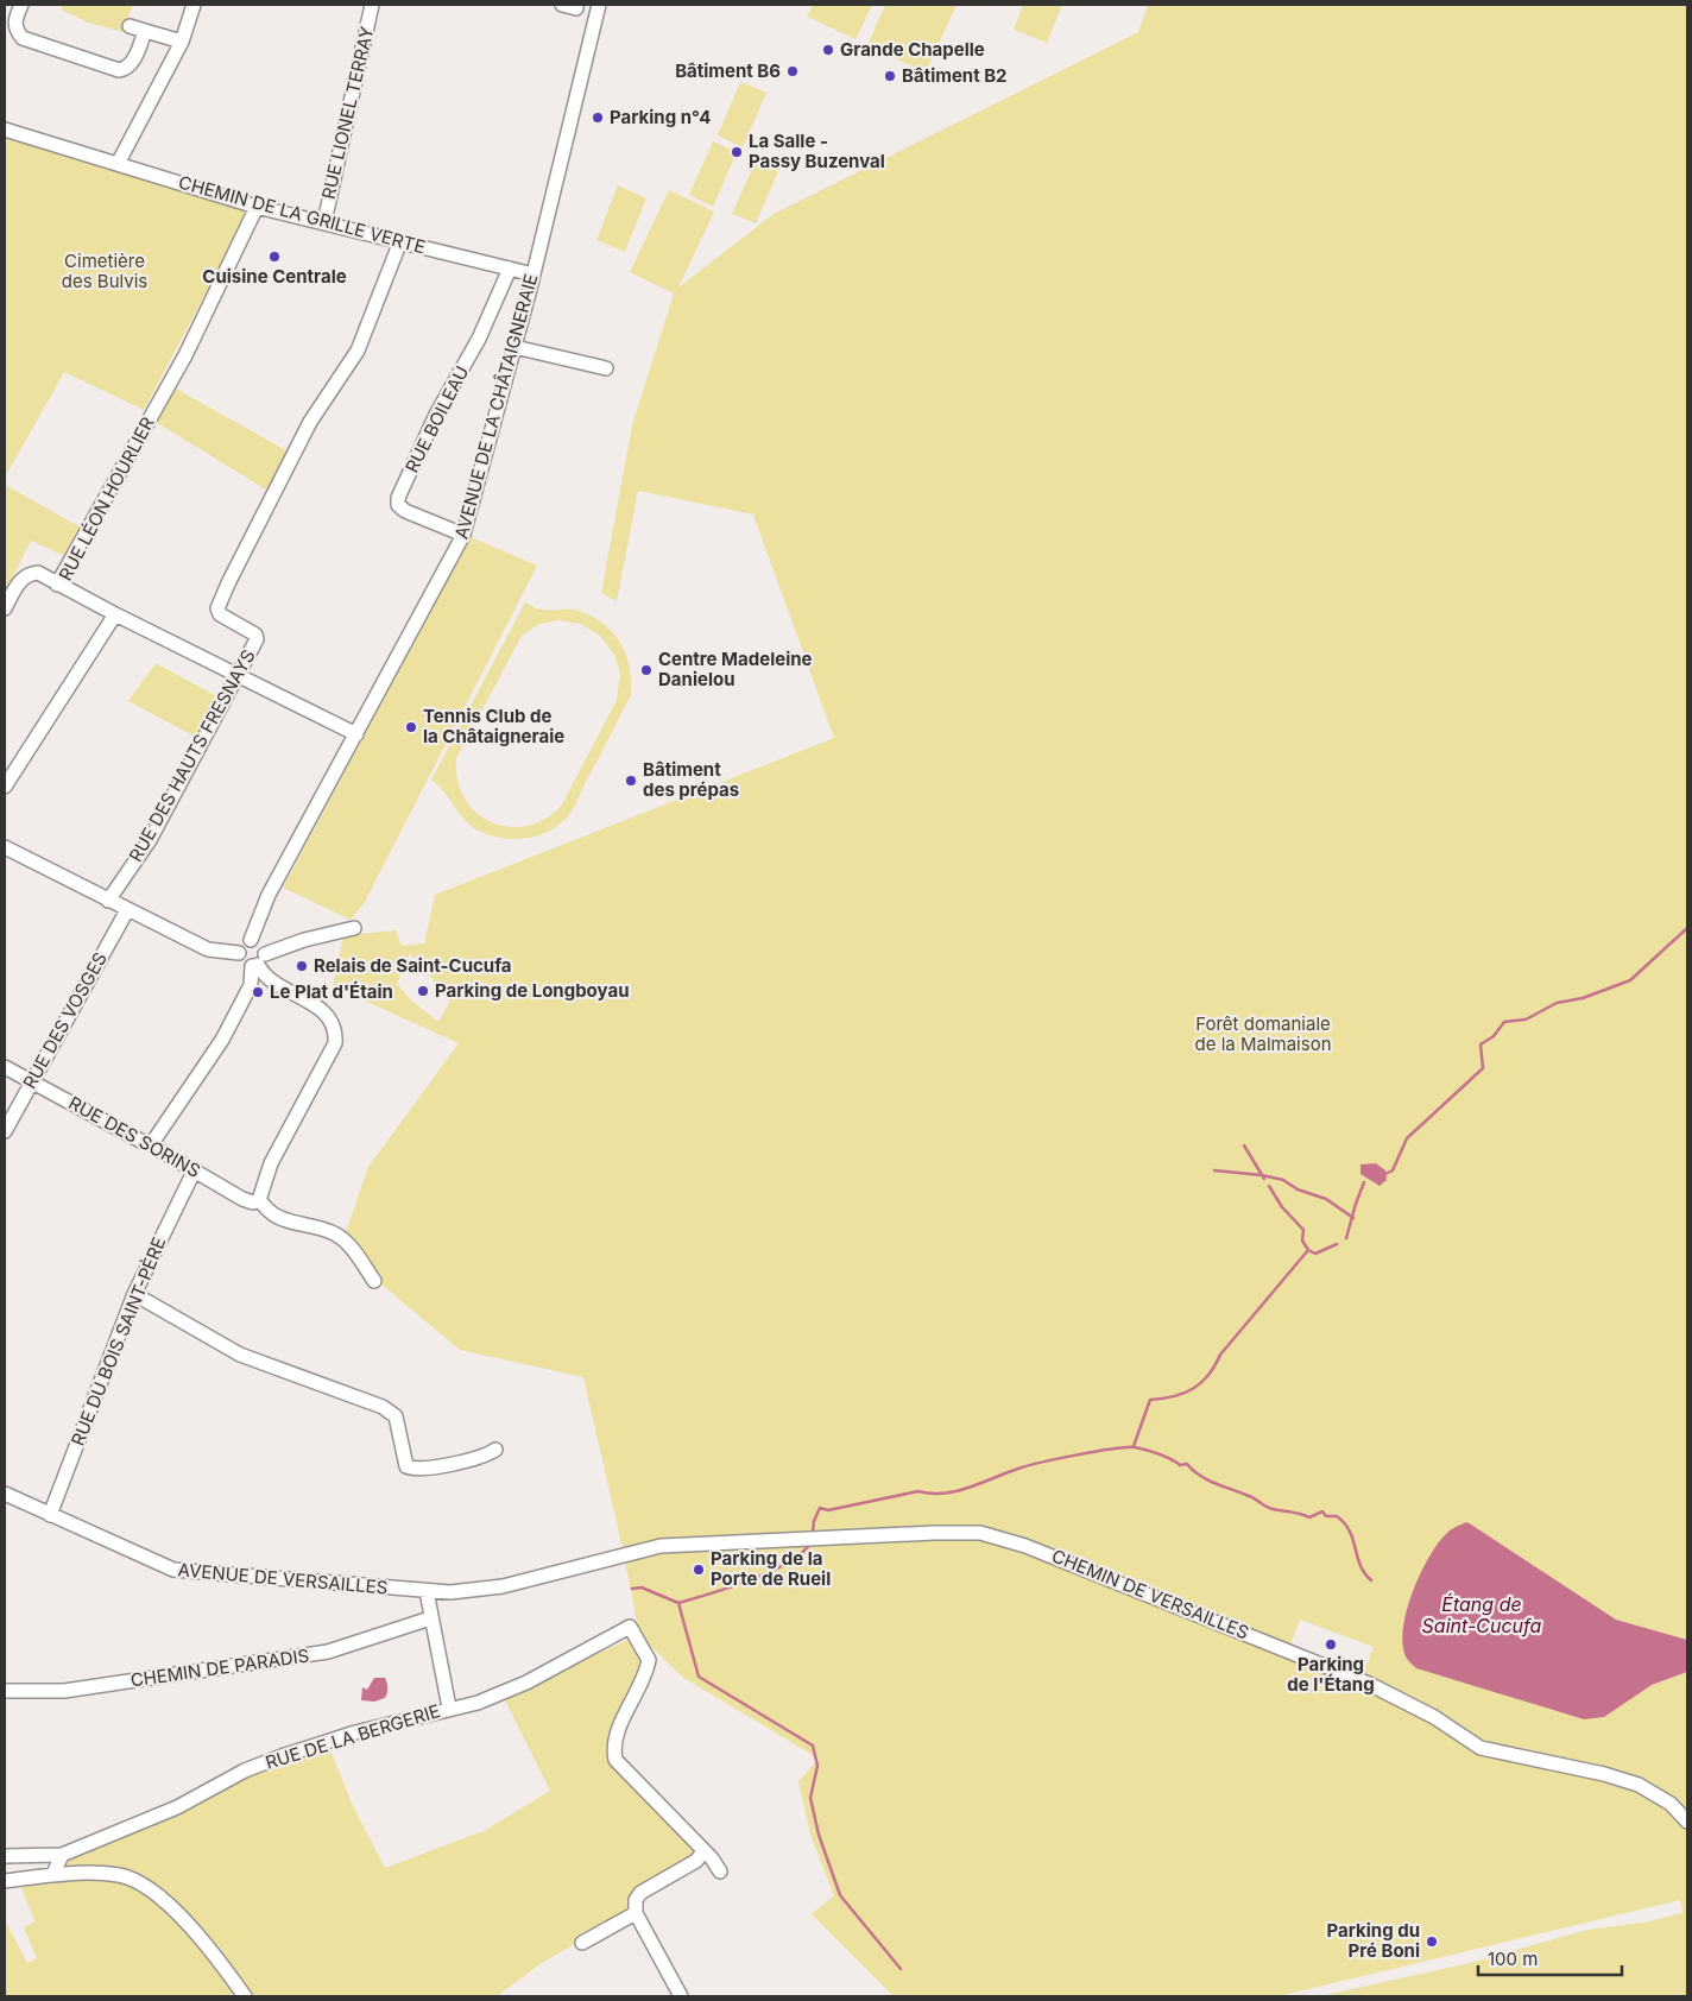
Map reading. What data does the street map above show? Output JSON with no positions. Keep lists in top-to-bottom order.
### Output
{
  "streets": {
    "street": [
      "RUE LIONEL TERRAY",
      "CHEMIN DE LA GRILLE VERTE",
      "AVENUE DE LA CHÂTAIGNERAIE",
      "RUE BOILEAU",
      "RUE LÉON HOURLIER",
      "RUE DES HAUTS FRESNAYS",
      "RUE DES VOSGES",
      "RUE DES SORINS",
      "RUE DU BOIS SAINT-PÈRE",
      "AVENUE DE VERSAILLES",
      "CHEMIN DE VERSAILLES",
      "CHEMIN DE PARADIS",
      "RUE DE LA BERGERIE"
    ]
  },
  "crossings": [
    ["RUE LIONEL TERRAY", "CHEMIN DE LA GRILLE VERTE"],
    ["CHEMIN DE LA GRILLE VERTE", "AVENUE DE LA CHÂTAIGNERAIE"],
    ["CHEMIN DE LA GRILLE VERTE", "RUE BOILEAU"],
    ["CHEMIN DE LA GRILLE VERTE", "RUE LÉON HOURLIER"],
    ["CHEMIN DE LA GRILLE VERTE", "RUE DES HAUTS FRESNAYS"],
    ["AVENUE DE LA CHÂTAIGNERAIE", "RUE BOILEAU"],
    ["AVENUE DE LA CHÂTAIGNERAIE", "RUE LÉON HOURLIER"],
    ["AVENUE DE LA CHÂTAIGNERAIE", "RUE DES SORINS"],
    ["RUE LÉON HOURLIER", "RUE DES HAUTS FRESNAYS"],
    ["RUE DES VOSGES", "RUE DES SORINS"],
    ["RUE DES SORINS", "RUE DU BOIS SAINT-PÈRE"],
    ["RUE DU BOIS SAINT-PÈRE", "AVENUE DE VERSAILLES"],
    ["AVENUE DE VERSAILLES", "CHEMIN DE VERSAILLES"]
  ],
  "water": ["Étang de Saint-Cucufa"],
  "parks": ["Cimetière des Bulvis", "Forêt domaniale de la Malmaison"],
  "places": [
    "Grande Chapelle",
    "Bâtiment B6",
    "Bâtiment B2",
    "Parking n°4",
    "La Salle - Passy Buzenval",
    "Cuisine Centrale",
    "Centre Madeleine Danielou",
    "Tennis Club de la Châtaigneraie",
    "Bâtiment des prépas",
    "Relais de Saint-Cucufa",
    "Parking de Longboyau",
    "Le Plat d'Étain",
    "Parking de la Porte de Rueil",
    "Parking de l'Étang",
    "Parking du Pré Boni"
  ],
  "scale_bar": "100 m"
}
